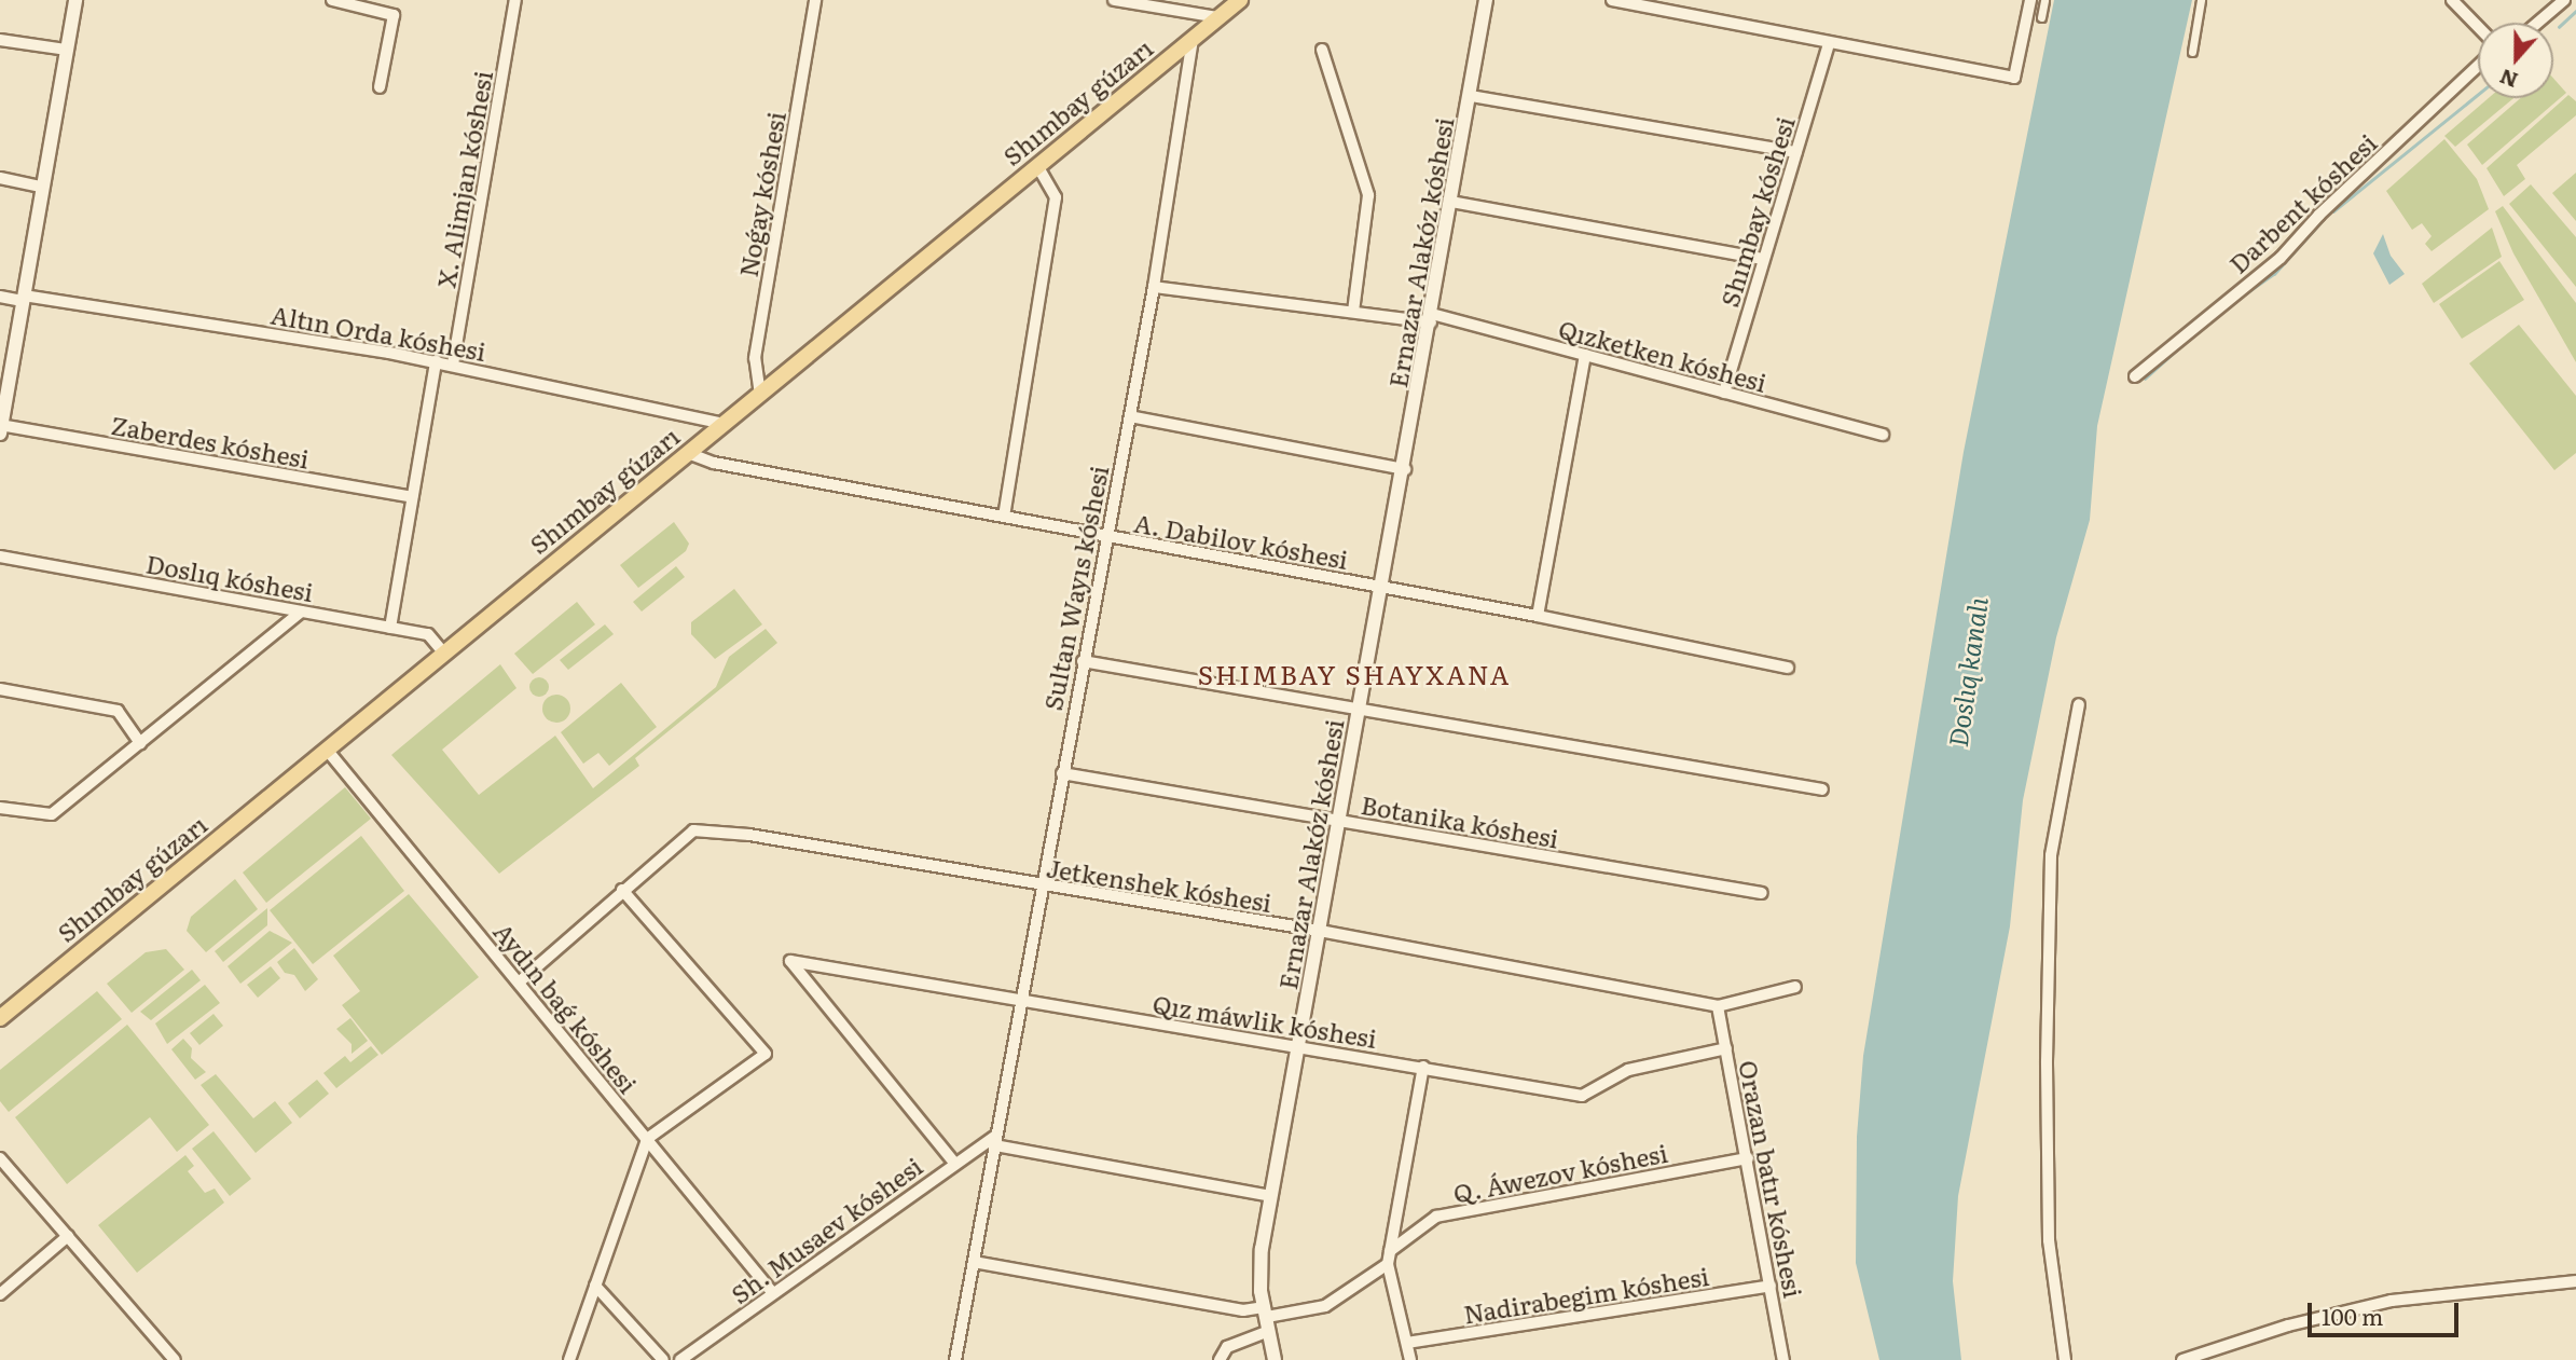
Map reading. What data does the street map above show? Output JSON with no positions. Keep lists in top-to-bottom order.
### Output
{
  "streets": {
    "main road": ["Shımbay gúzarı", "Ernazar Alakóz kóshesi"],
    "street": [
      "X. Alimjan kóshesi",
      "Noǵay kóshesi",
      "Darbent kóshesi",
      "Shımbay kóshesi",
      "Altın Orda kóshesi",
      "Qızketken kóshesi",
      "Zaberdes kóshesi",
      "A. Dabilov kóshesi",
      "Doslıq kóshesi",
      "Sultan Wayıs kóshesi",
      "Botanika kóshesi",
      "Jetkenshek kóshesi",
      "Aydın baǵ kóshesi",
      "Qız máwlik kóshesi",
      "Q. Áwezov kóshesi",
      "Orazan batır kóshesi",
      "Sh. Musaev kóshesi",
      "Nadirabegim kóshesi"
    ]
  },
  "crossings": [
    ["Shımbay gúzarı", "Noǵay kóshesi"],
    ["Shımbay gúzarı", "Altın Orda kóshesi"],
    ["Shımbay gúzarı", "A. Dabilov kóshesi"],
    ["Shımbay gúzarı", "Doslıq kóshesi"],
    ["Shımbay gúzarı", "Sultan Wayıs kóshesi"],
    ["Shımbay gúzarı", "Aydın baǵ kóshesi"],
    ["X. Alimjan kóshesi", "Altın Orda kóshesi"],
    ["Shımbay kóshesi", "Qızketken kóshesi"],
    ["Ernazar Alakóz kóshesi", "Qızketken kóshesi"],
    ["Ernazar Alakóz kóshesi", "A. Dabilov kóshesi"],
    ["Ernazar Alakóz kóshesi", "Botanika kóshesi"],
    ["Ernazar Alakóz kóshesi", "Jetkenshek kóshesi"],
    ["Ernazar Alakóz kóshesi", "Qız máwlik kóshesi"],
    ["Qızketken kóshesi", "Sultan Wayıs kóshesi"],
    ["A. Dabilov kóshesi", "Sultan Wayıs kóshesi"],
    ["Sultan Wayıs kóshesi", "Botanika kóshesi"],
    ["Sultan Wayıs kóshesi", "Jetkenshek kóshesi"],
    ["Sultan Wayıs kóshesi", "Qız máwlik kóshesi"],
    ["Sultan Wayıs kóshesi", "Sh. Musaev kóshesi"],
    ["Jetkenshek kóshesi", "Orazan batır kóshesi"],
    ["Aydın baǵ kóshesi", "Sh. Musaev kóshesi"],
    ["Qız máwlik kóshesi", "Orazan batır kóshesi"],
    ["Qız máwlik kóshesi", "Sh. Musaev kóshesi"],
    ["Q. Áwezov kóshesi", "Orazan batır kóshesi"],
    ["Orazan batır kóshesi", "Nadirabegim kóshesi"]
  ],
  "districts": ["SHIMBAY SHAYXANA"],
  "water": ["Doslıq kanalı"],
  "scale_bar": "100 m",
  "north": "bottom"
}
